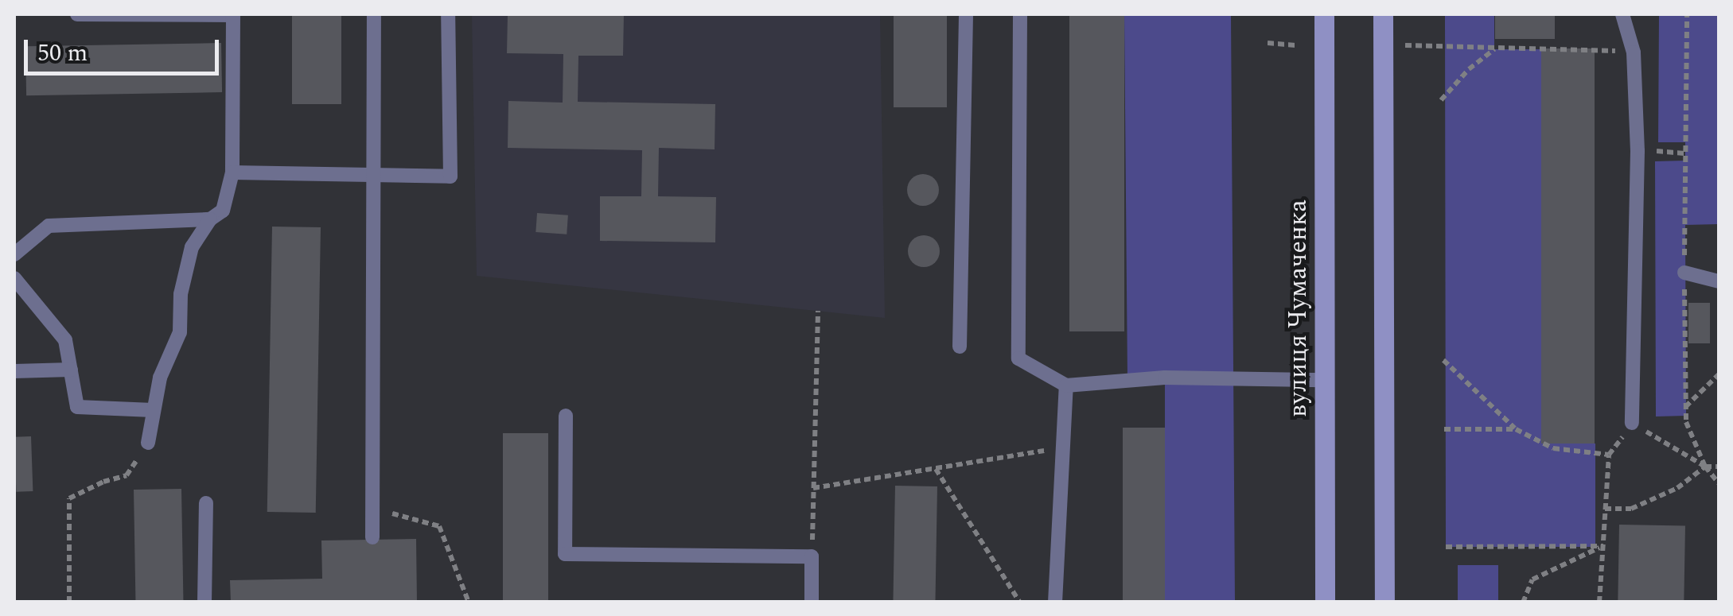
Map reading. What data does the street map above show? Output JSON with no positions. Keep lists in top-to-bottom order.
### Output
{
  "streets": {
    "street": ["вулиця Чумаченка"]
  },
  "scale_bar": "50 m"
}
